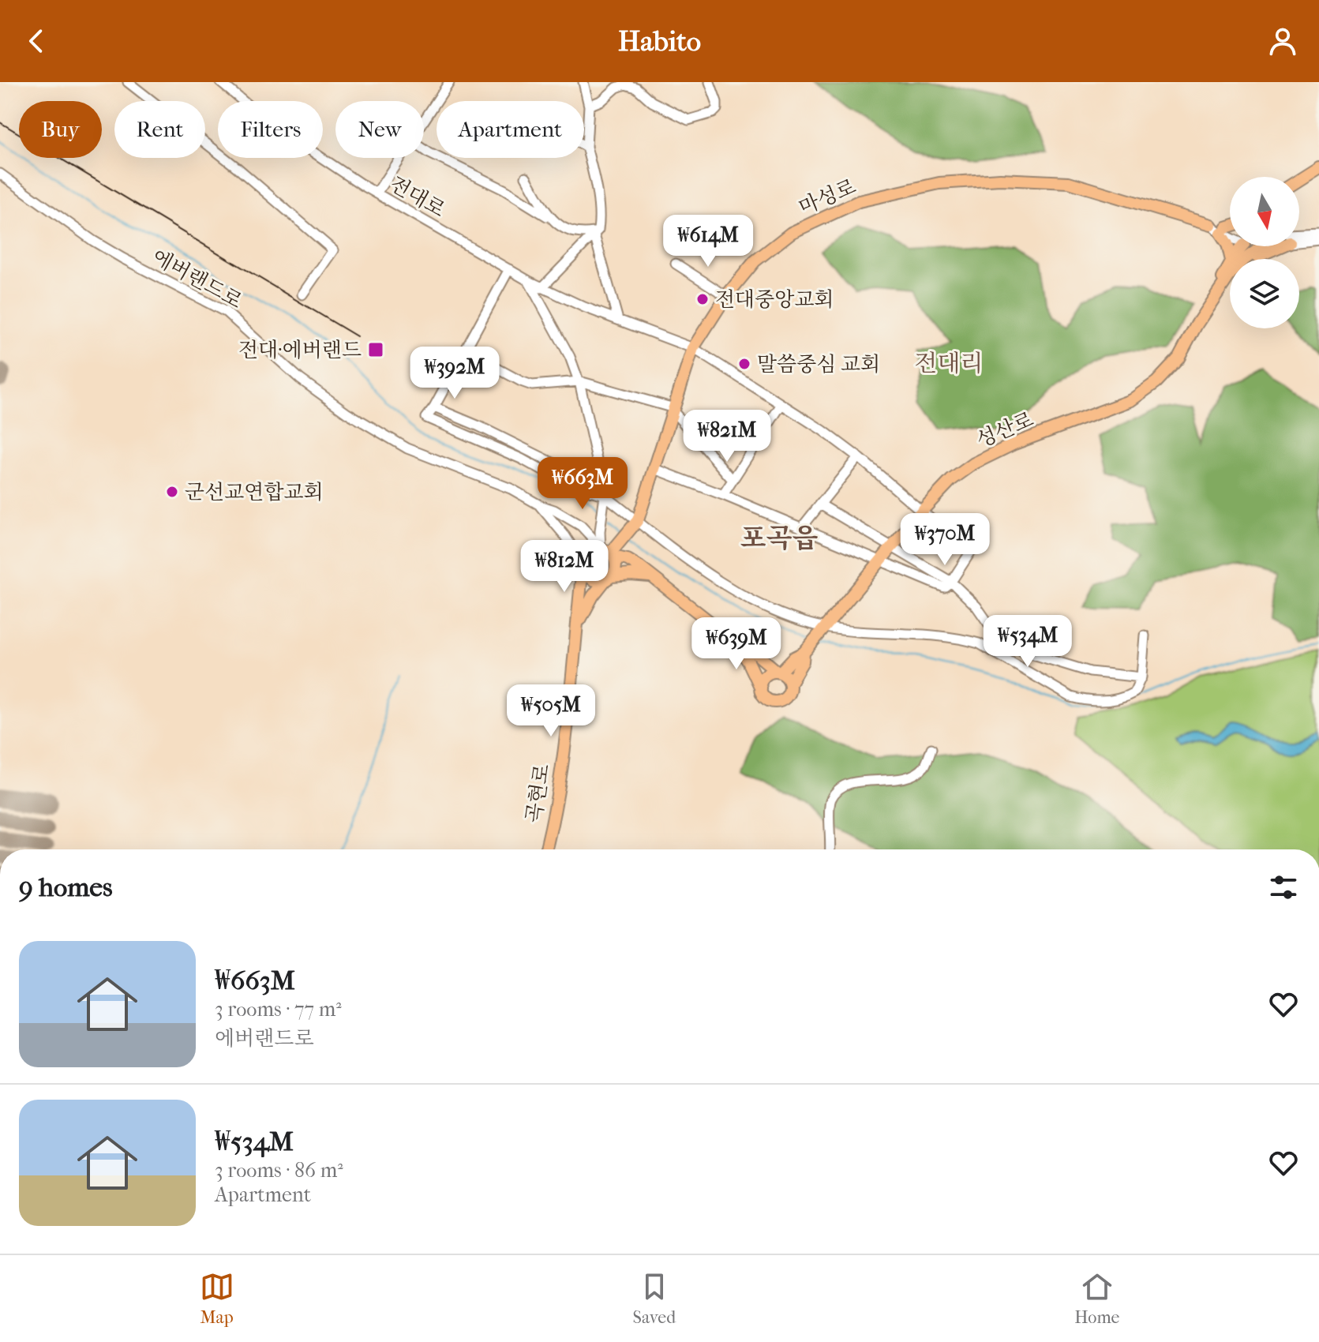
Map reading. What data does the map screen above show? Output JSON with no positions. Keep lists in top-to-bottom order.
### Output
{
  "streets": {
    "main road": [
      "마성로",
      "에버랜드로",
      "성산로",
      "곡현로"
    ],
    "street": ["전대로"]
  },
  "crossings": [
    ["전대로", "마성로"],
    ["전대로", "성산로"],
    ["에버랜드로", "곡현로"]
  ],
  "districts": ["전대리", "포곡읍"],
  "places": {
    "other": ["전대중앙교회", "말씀중심 교회", "군선교연합교회"],
    "transit": ["전대·에버랜드"]
  },
  "north": "bottom",
  "page": {
    "header": "Habito",
    "chip": [
      "Buy",
      "Rent",
      "Filters",
      "New",
      "Apartment"
    ],
    "price": [
      "₩614M",
      "₩392M",
      "₩821M",
      "₩663M",
      "₩370M",
      "₩812M",
      "₩534M",
      "₩639M",
      "₩505M"
    ],
    "heading": "9 homes",
    "list": [
      {
        "name": "₩663M",
        "note": "3 rooms · 77 m² · 에버랜드로"
      },
      {
        "name": "₩534M",
        "note": "3 rooms · 86 m² · Apartment"
      }
    ],
    "tabs": ["Map", "Saved", "Home"]
  }
}
